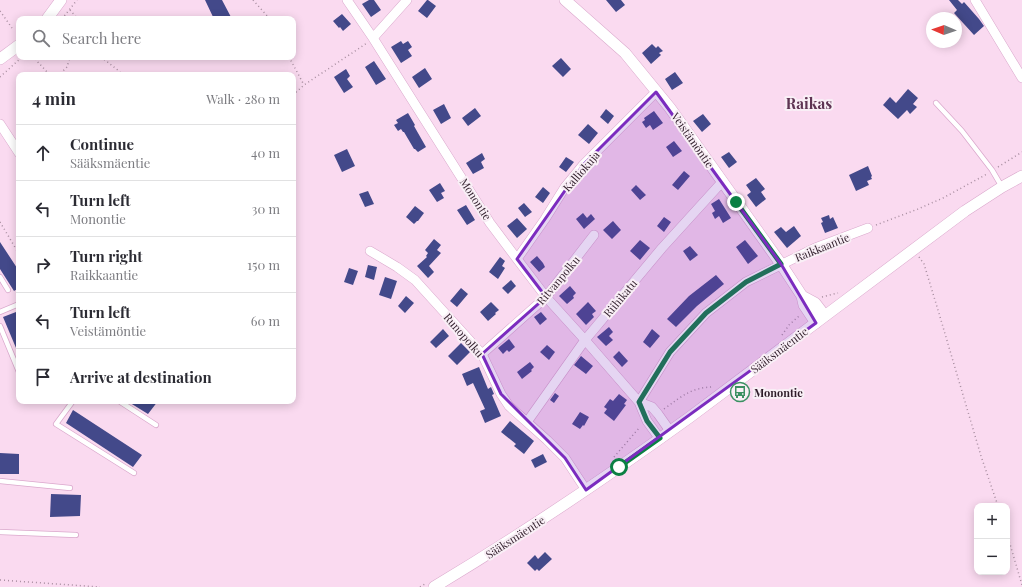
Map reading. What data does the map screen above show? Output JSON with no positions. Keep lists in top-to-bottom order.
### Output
{
  "streets": {
    "street": [
      "Veistämöntie",
      "Kalliokuja",
      "Monontie",
      "Raikkaantie",
      "Ritvanpolku",
      "Riihikatu",
      "Runopolku",
      "Sääksmäentie"
    ]
  },
  "crossings": [
    ["Veistämöntie", "Kalliokuja"],
    ["Veistämöntie", "Raikkaantie"],
    ["Veistämöntie", "Riihikatu"],
    ["Veistämöntie", "Sääksmäentie"],
    ["Kalliokuja", "Monontie"],
    ["Monontie", "Raikkaantie"],
    ["Monontie", "Ritvanpolku"],
    ["Monontie", "Riihikatu"],
    ["Monontie", "Sääksmäentie"],
    ["Ritvanpolku", "Runopolku"],
    ["Riihikatu", "Runopolku"],
    ["Runopolku", "Sääksmäentie"]
  ],
  "districts": ["Raikas"],
  "places": {
    "bus stop": ["Monontie"]
  },
  "north": "left",
  "page": {
    "search": "Search here",
    "heading": ["4 min", "Walk · 280 m"],
    "list": [
      ["Continue", "Sääksmäentie", "40 m"],
      ["Turn left", "Monontie", "30 m"],
      ["Turn right", "Raikkaantie", "150 m"],
      ["Turn left", "Veistämöntie", "60 m"],
      "Arrive at destination"
    ],
    "map_buttons": ["+", "−"]
  }
}
